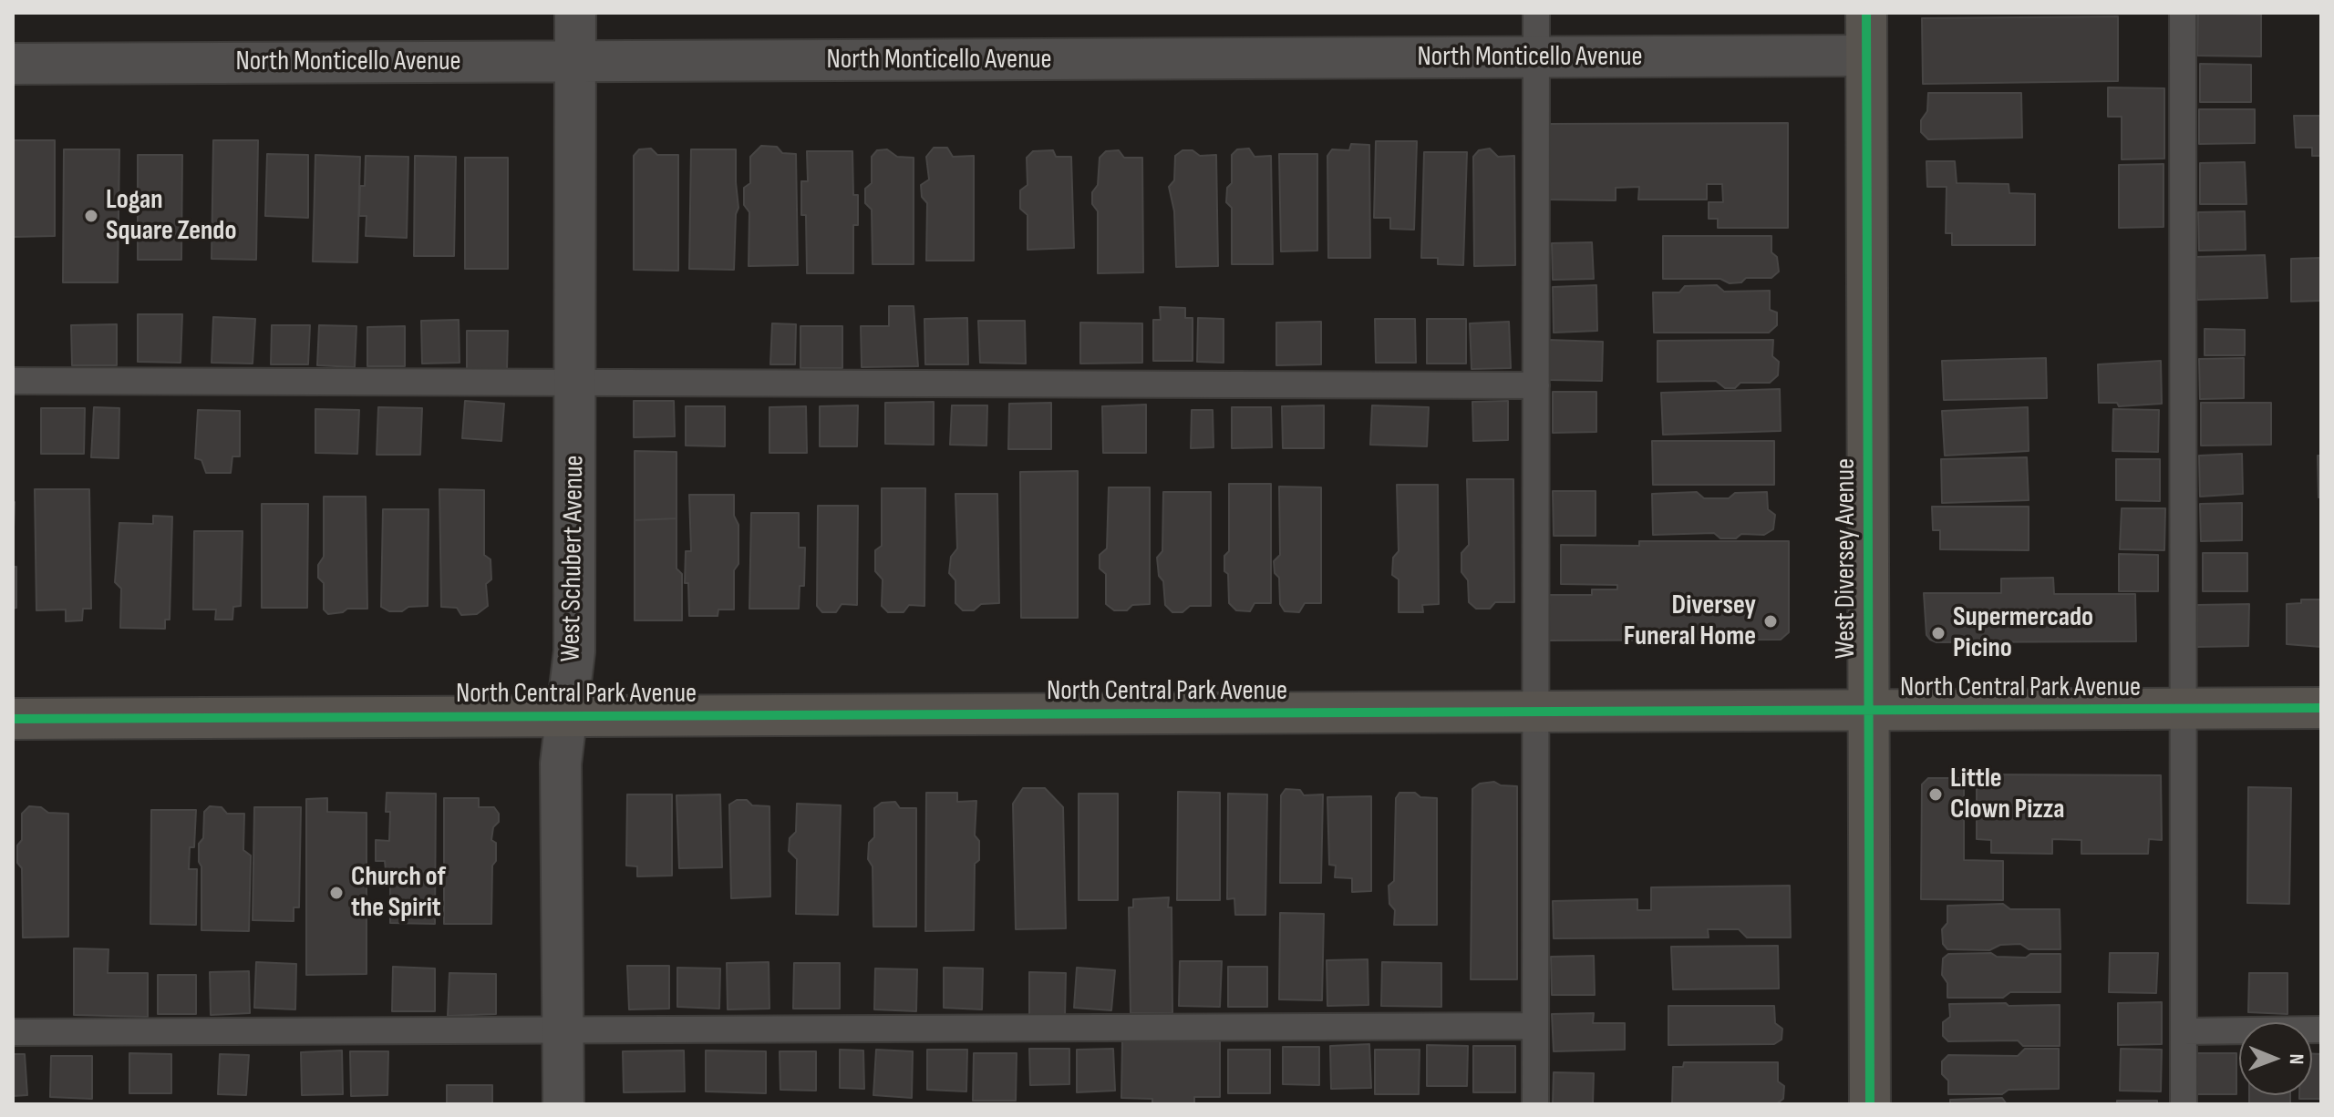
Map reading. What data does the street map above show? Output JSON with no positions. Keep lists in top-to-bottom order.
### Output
{
  "streets": {
    "street": [
      "North Monticello Avenue",
      "West Schubert Avenue",
      "West Diversey Avenue",
      "North Central Park Avenue"
    ]
  },
  "crossings": [
    ["North Monticello Avenue", "West Schubert Avenue"],
    ["North Monticello Avenue", "West Diversey Avenue"],
    ["West Schubert Avenue", "North Central Park Avenue"],
    ["West Diversey Avenue", "North Central Park Avenue"]
  ],
  "places": [
    "Logan Square Zendo",
    "Diversey Funeral Home",
    "Supermercado Picino",
    "Little Clown Pizza",
    "Church of the Spirit"
  ],
  "north": "right"
}
